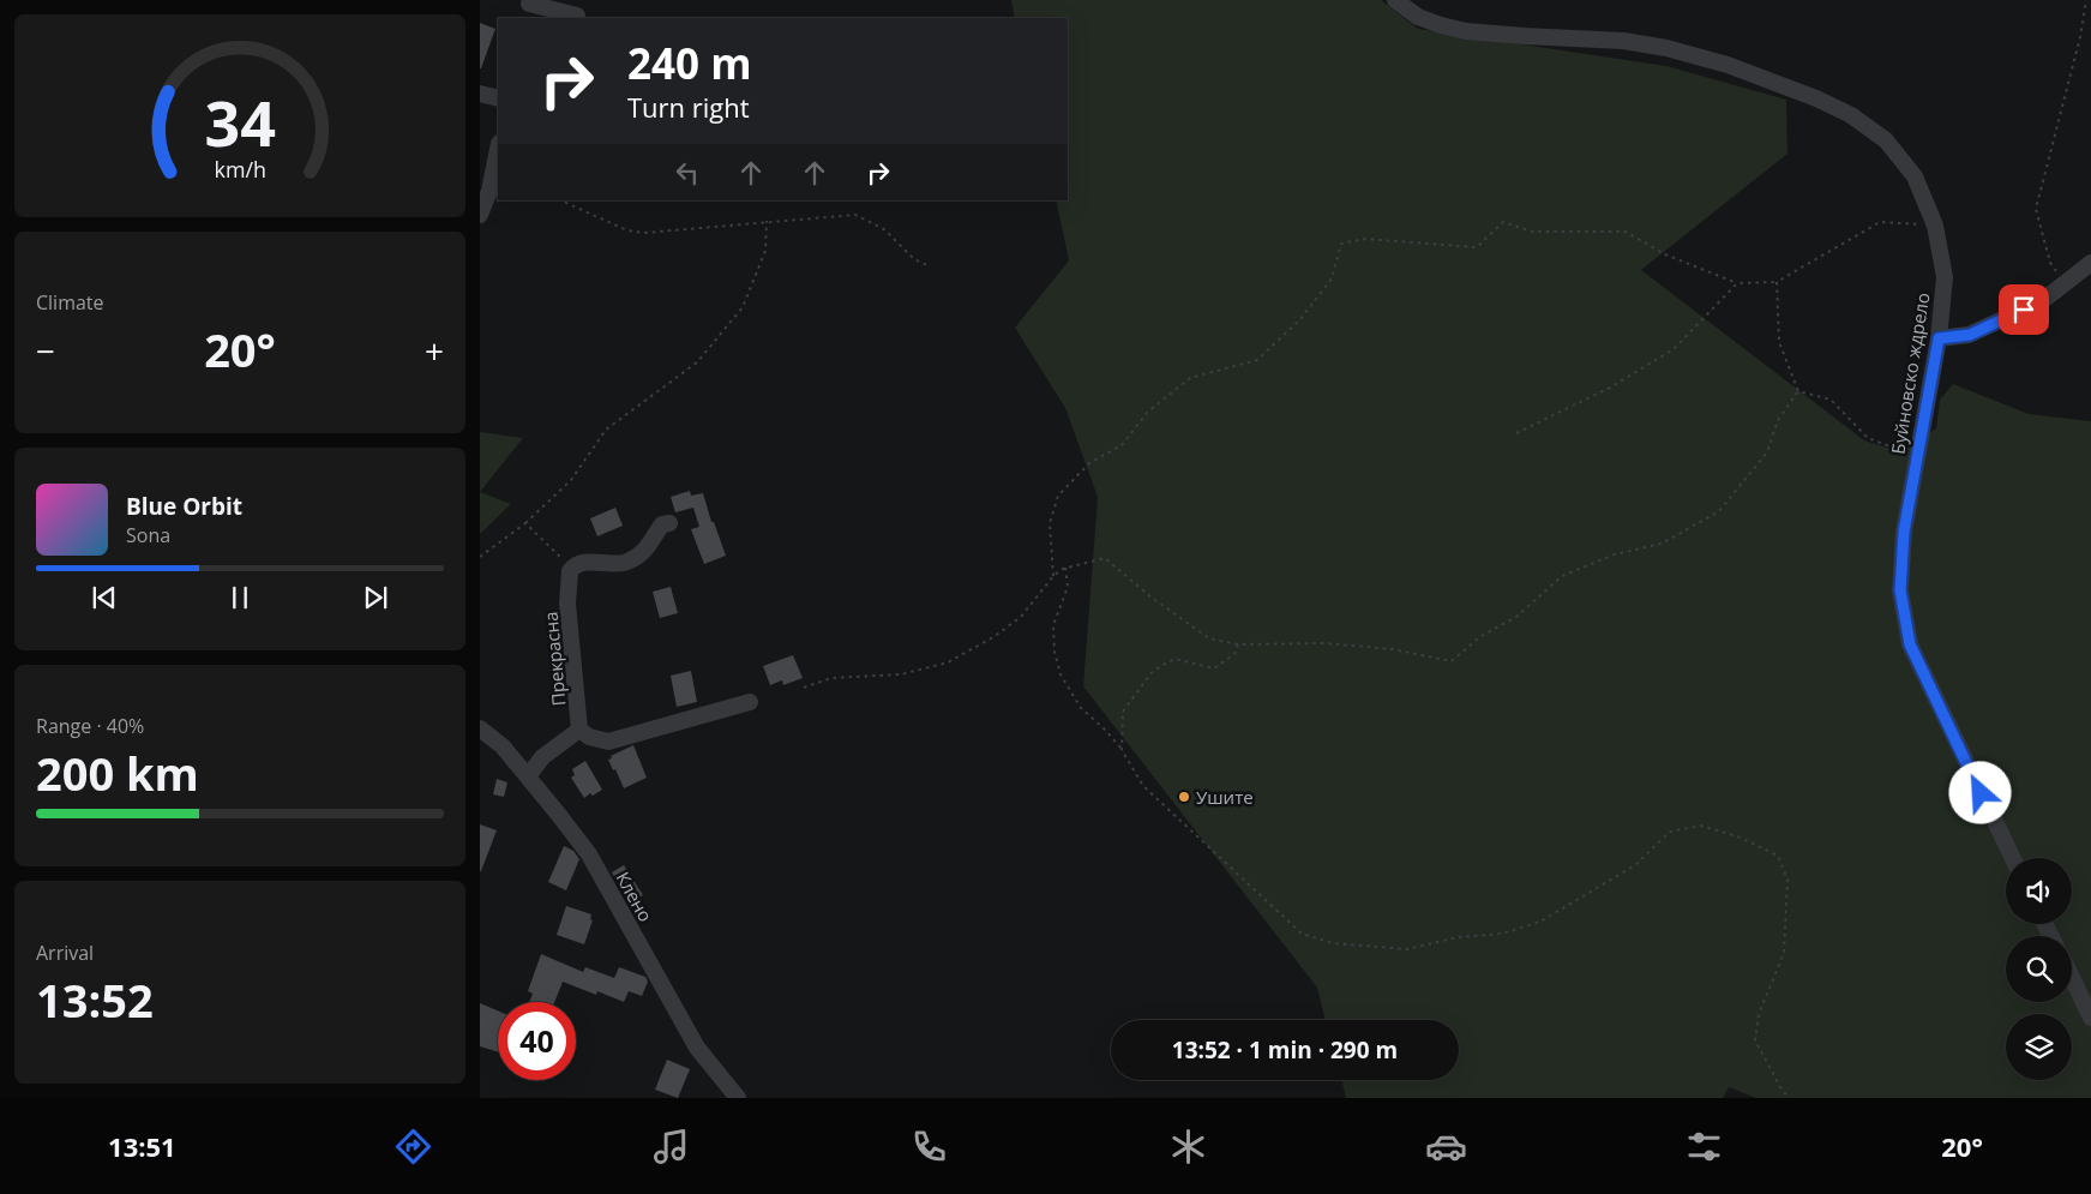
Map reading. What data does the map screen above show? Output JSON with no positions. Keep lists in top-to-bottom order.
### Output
{
  "streets": {
    "street": ["Буйновско ждрело", "Прекрасна", "Клено"]
  },
  "places": ["Ушите"],
  "page": {
    "turn": ["240 m", "Turn right"],
    "tile": [
      "Climate",
      ["Range · 40%", "200 km"],
      ["Arrival", "13:52"]
    ],
    "heat": ["−", "20°", "+"],
    "song": ["Blue Orbit", "Sona"],
    "limit": "40",
    "trip": "13:52 · 1 min · 290 m",
    "tabs": ["13:51", "20°"],
    "gauge": ["34", "km/h"]
  }
}
